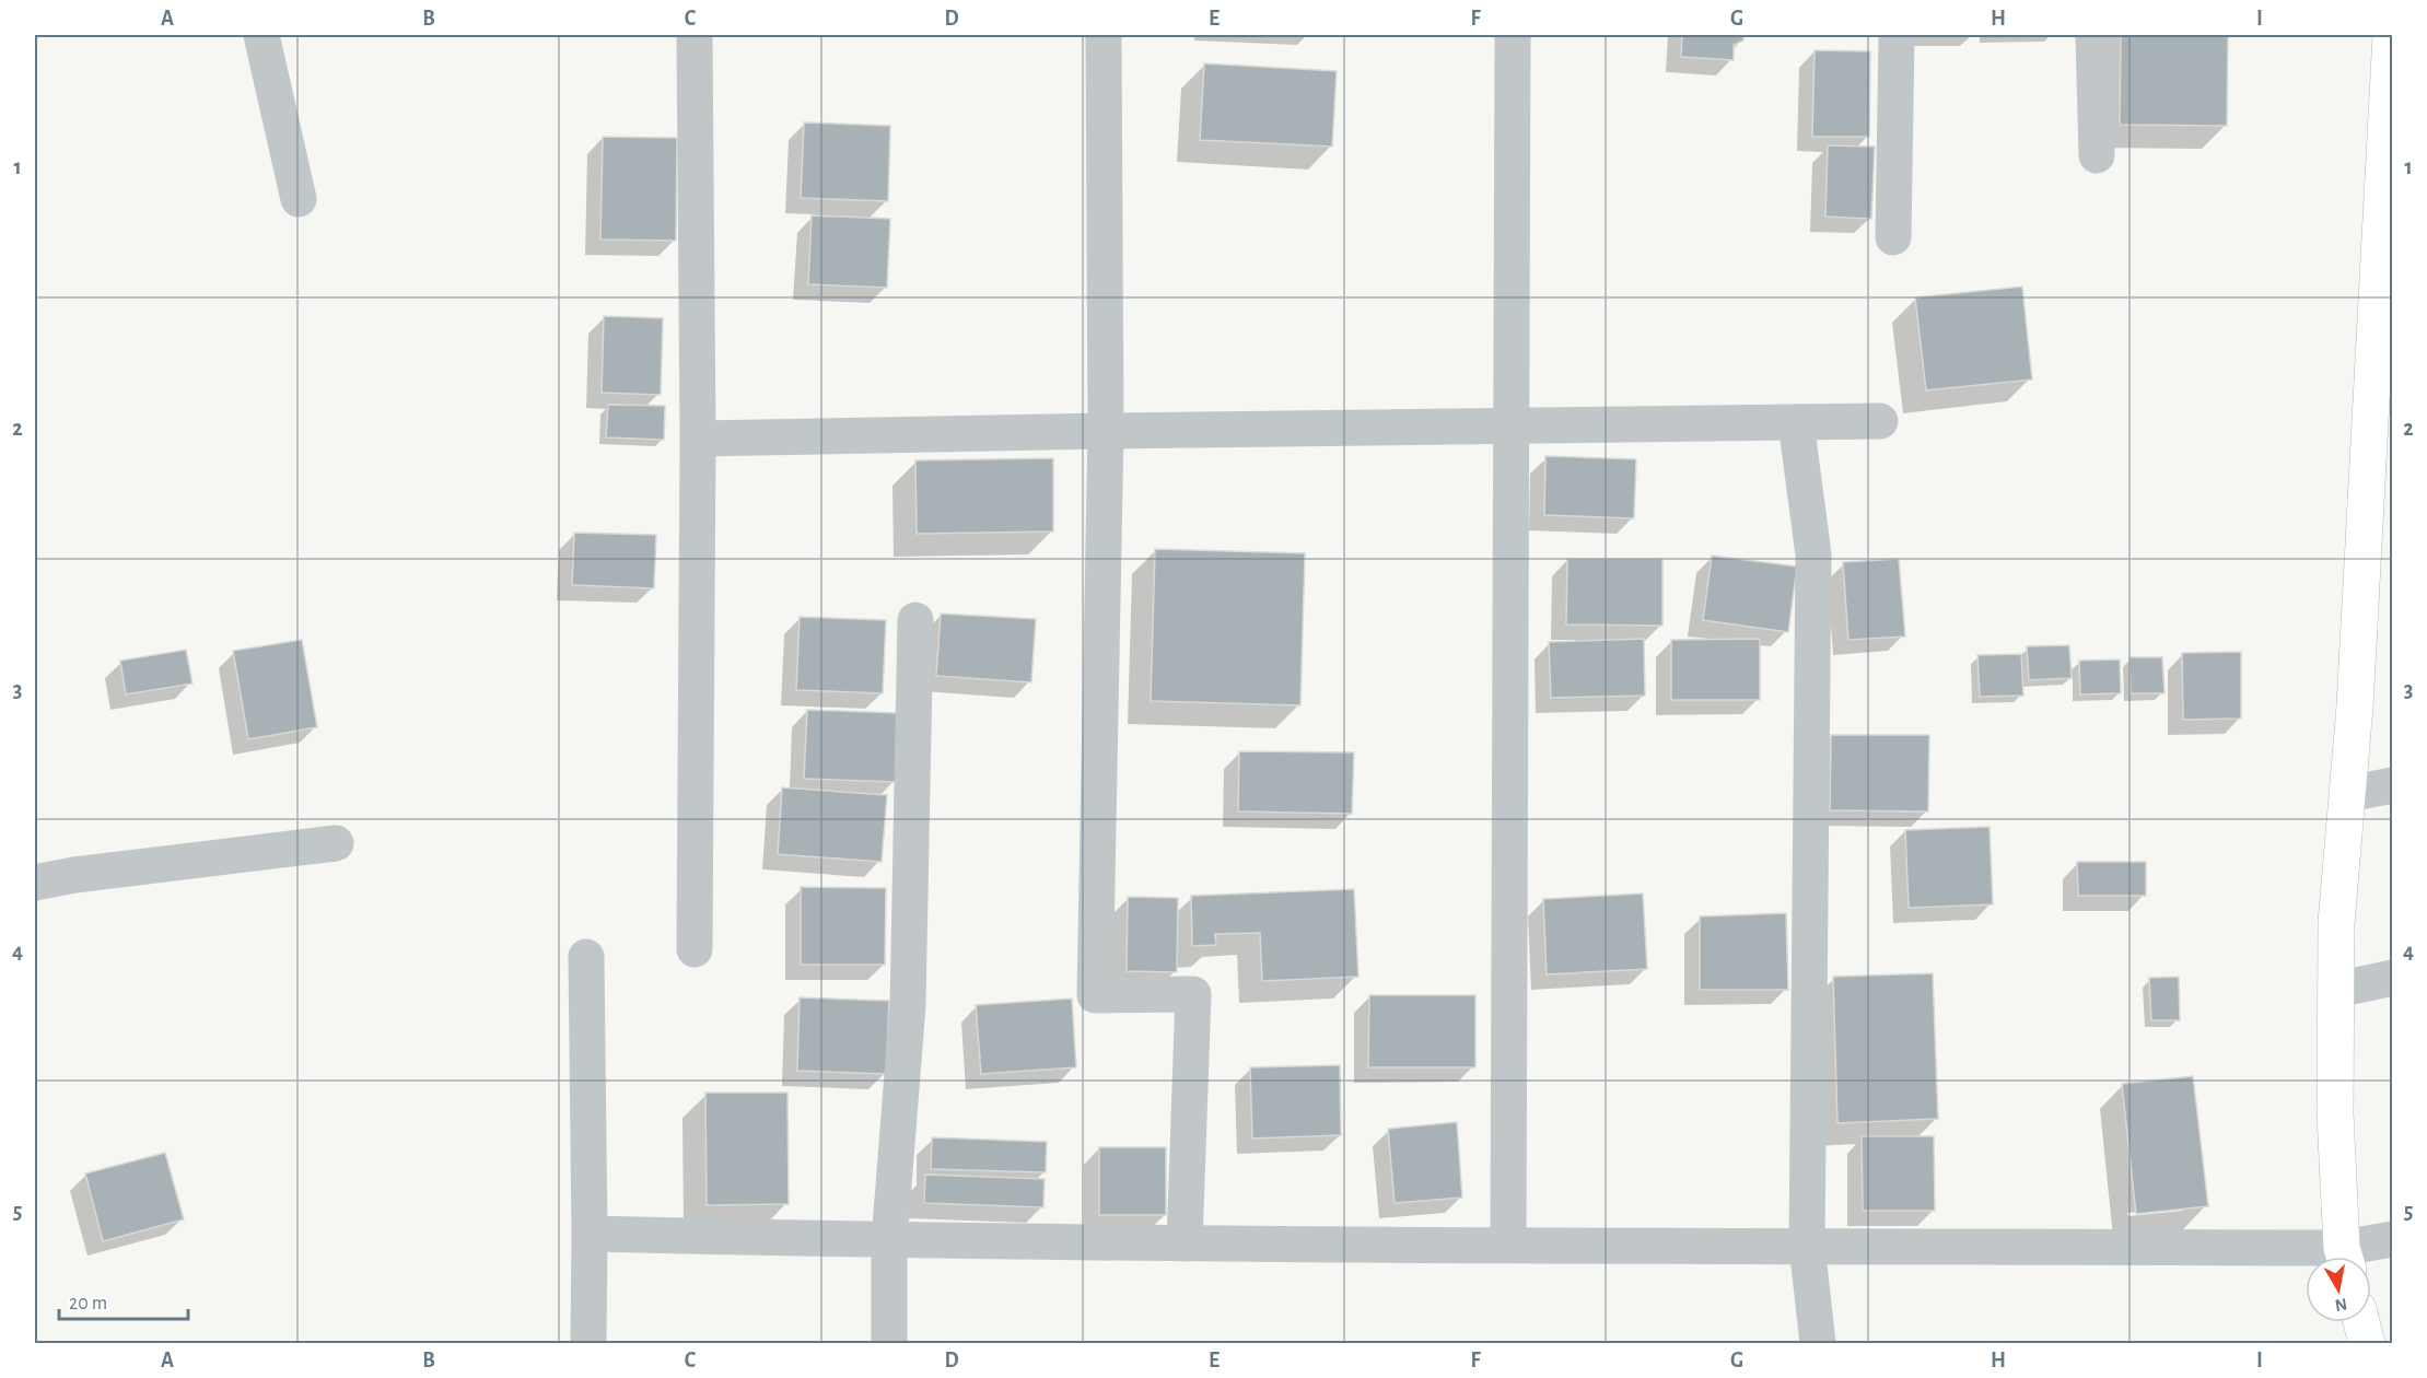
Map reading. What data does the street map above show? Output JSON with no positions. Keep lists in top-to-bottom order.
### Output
{
  "scale_bar": "20 m",
  "north": "bottom",
  "grid": {
    "columns": [
      "A",
      "B",
      "C",
      "D",
      "E",
      "F",
      "G",
      "H",
      "I"
    ],
    "rows": [
      "1",
      "2",
      "3",
      "4",
      "5"
    ]
  }
}
